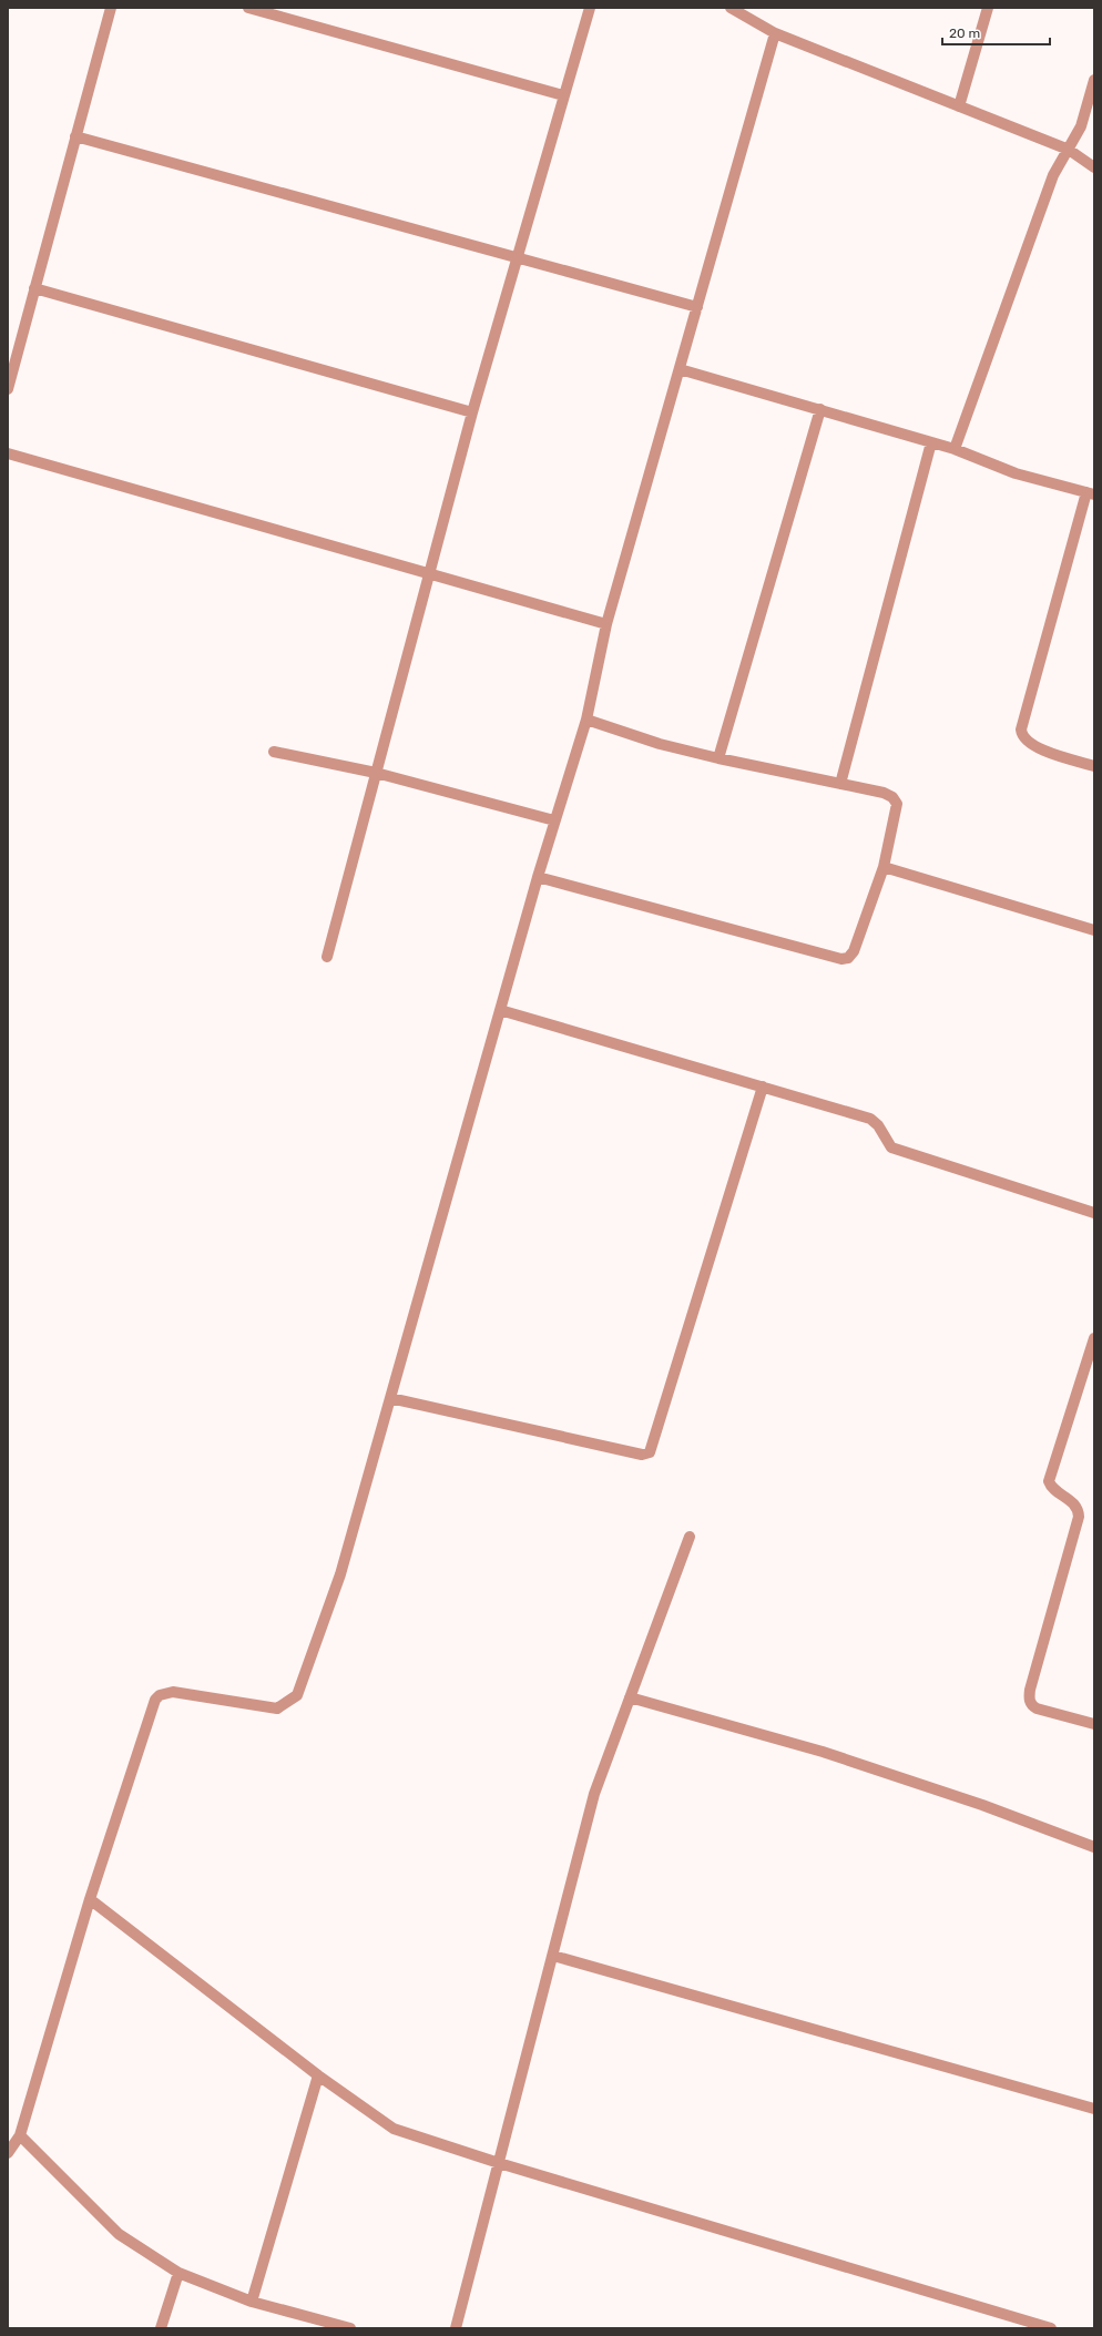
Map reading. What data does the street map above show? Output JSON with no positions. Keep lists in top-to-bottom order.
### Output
{
  "scale_bar": "20 m"
}
